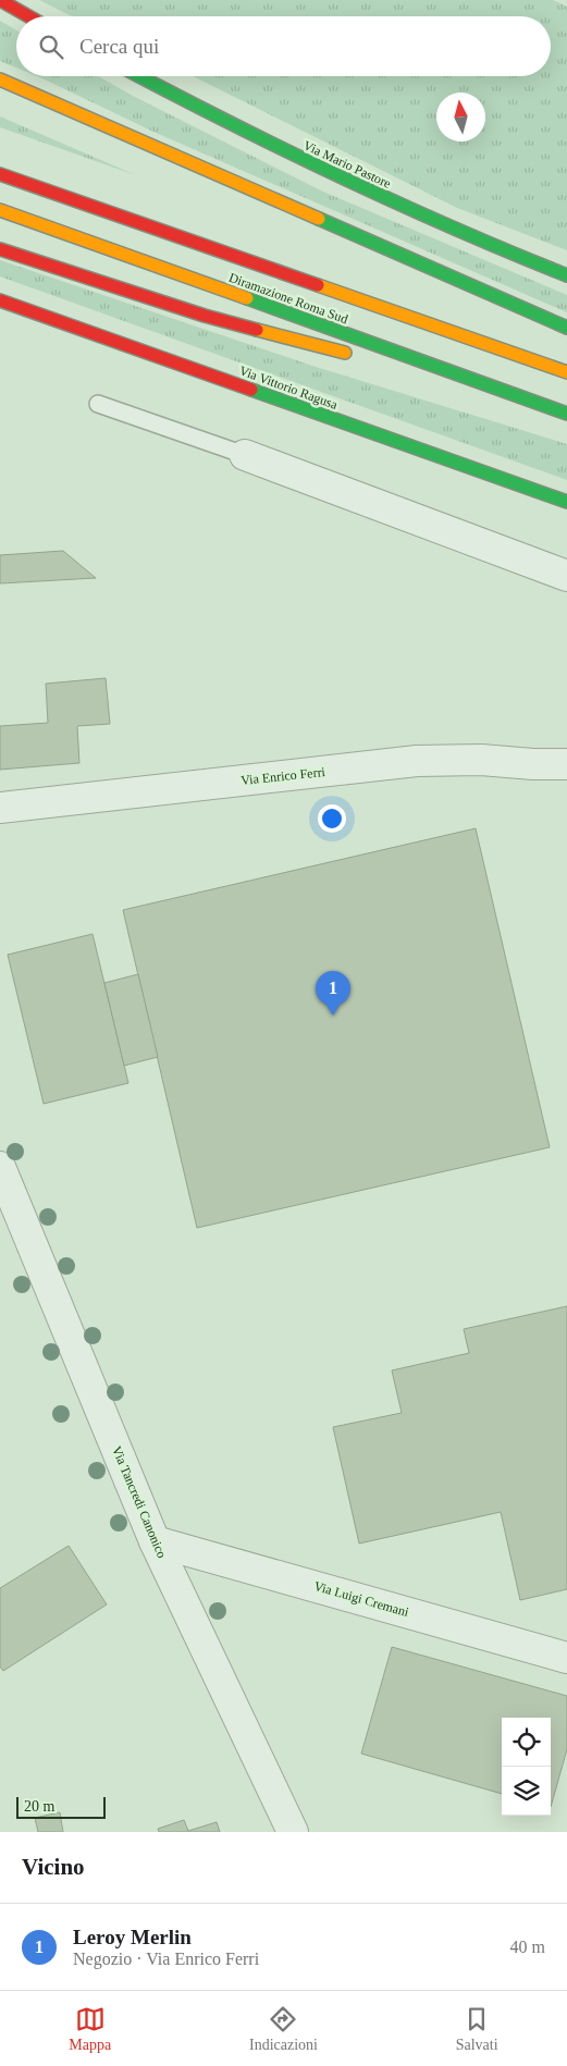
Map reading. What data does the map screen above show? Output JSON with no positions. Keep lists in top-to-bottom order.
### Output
{
  "streets": {
    "highway": ["Via Mario Pastore", "Diramazione Roma Sud", "Via Vittorio Ragusa"],
    "street": ["Via Enrico Ferri", "Via Tancredi Canonico", "Via Luigi Cremani"]
  },
  "crossings": [
    ["Via Tancredi Canonico", "Via Luigi Cremani"]
  ],
  "scale_bar": "20 m",
  "north": "top",
  "page": {
    "search": "Cerca qui",
    "pins": "1",
    "scale": "20 m",
    "heading": "Vicino",
    "list": [
      {
        "mark": "1",
        "name": "Leroy Merlin",
        "note": "Negozio · Via Enrico Ferri",
        "value": "40 m"
      }
    ],
    "nav": ["Mappa", "Indicazioni", "Salvati"]
  }
}
